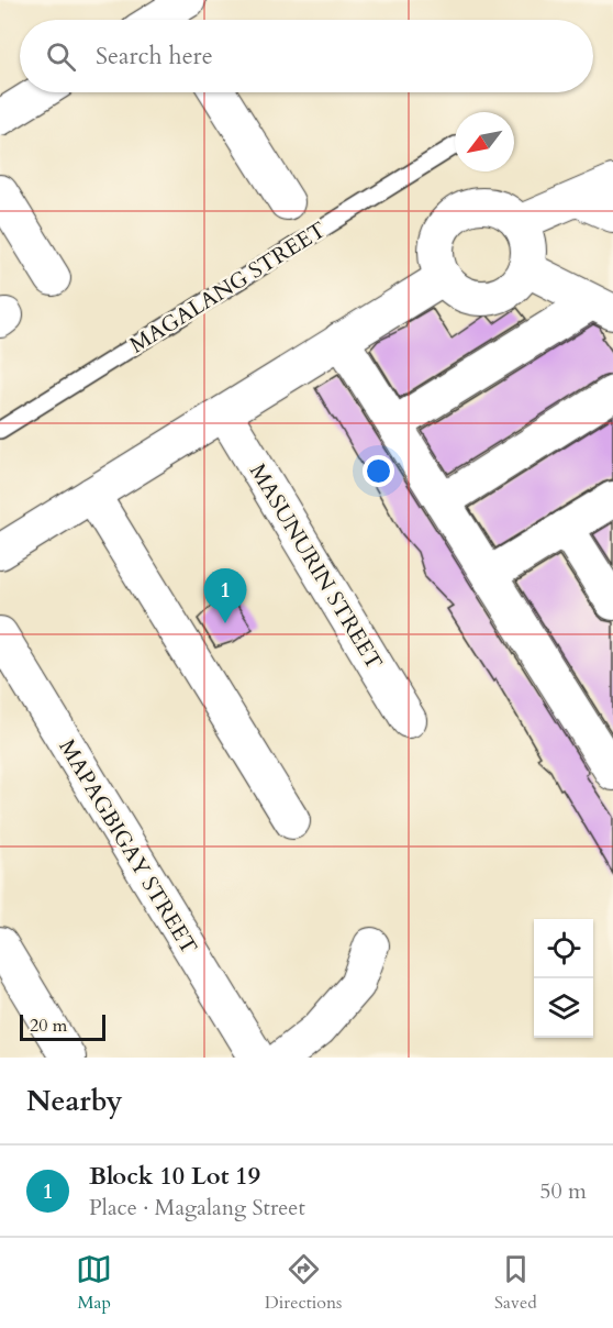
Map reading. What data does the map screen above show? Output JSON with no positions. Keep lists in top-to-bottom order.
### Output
{
  "streets": {
    "street": ["MASUNURIN STREET", "MAPAGBIGAY STREET"],
    "lane": ["MAGALANG STREET"]
  },
  "scale_bar": "20 m",
  "north": "bottom left",
  "page": {
    "search": "Search here",
    "pins": "1",
    "scale": "20 m",
    "heading": "Nearby",
    "list": [
      {
        "mark": "1",
        "name": "Block 10 Lot 19",
        "note": "Place · Magalang Street",
        "value": "50 m"
      }
    ],
    "nav": ["Map", "Directions", "Saved"]
  }
}
